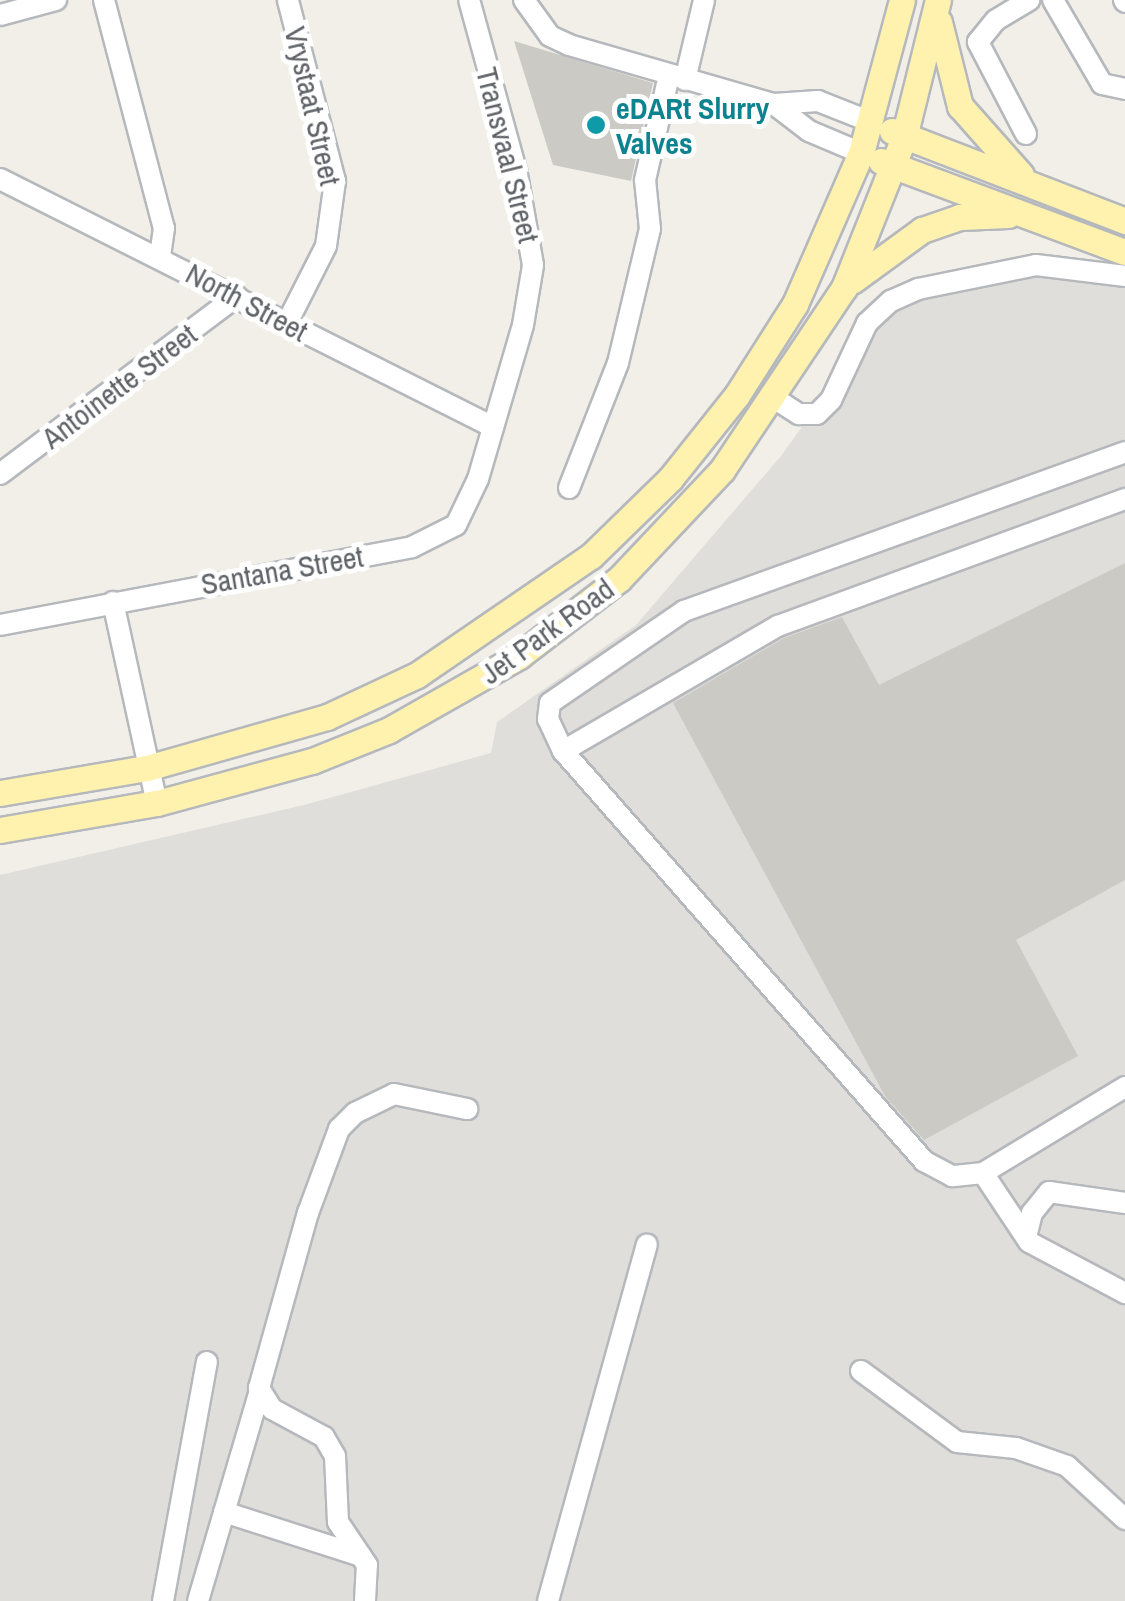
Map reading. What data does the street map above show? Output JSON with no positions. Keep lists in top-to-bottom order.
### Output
{
  "streets": {
    "main road": ["Jet Park Road"],
    "street": [
      "Vrystaat Street",
      "Transvaal Street",
      "North Street",
      "Antoinette Street",
      "Santana Street"
    ]
  },
  "crossings": [
    ["Vrystaat Street", "North Street"],
    ["Transvaal Street", "North Street"],
    ["Transvaal Street", "Santana Street"],
    ["North Street", "Antoinette Street"],
    ["North Street", "Santana Street"]
  ],
  "places": ["eDARt Slurry Valves"]
}
